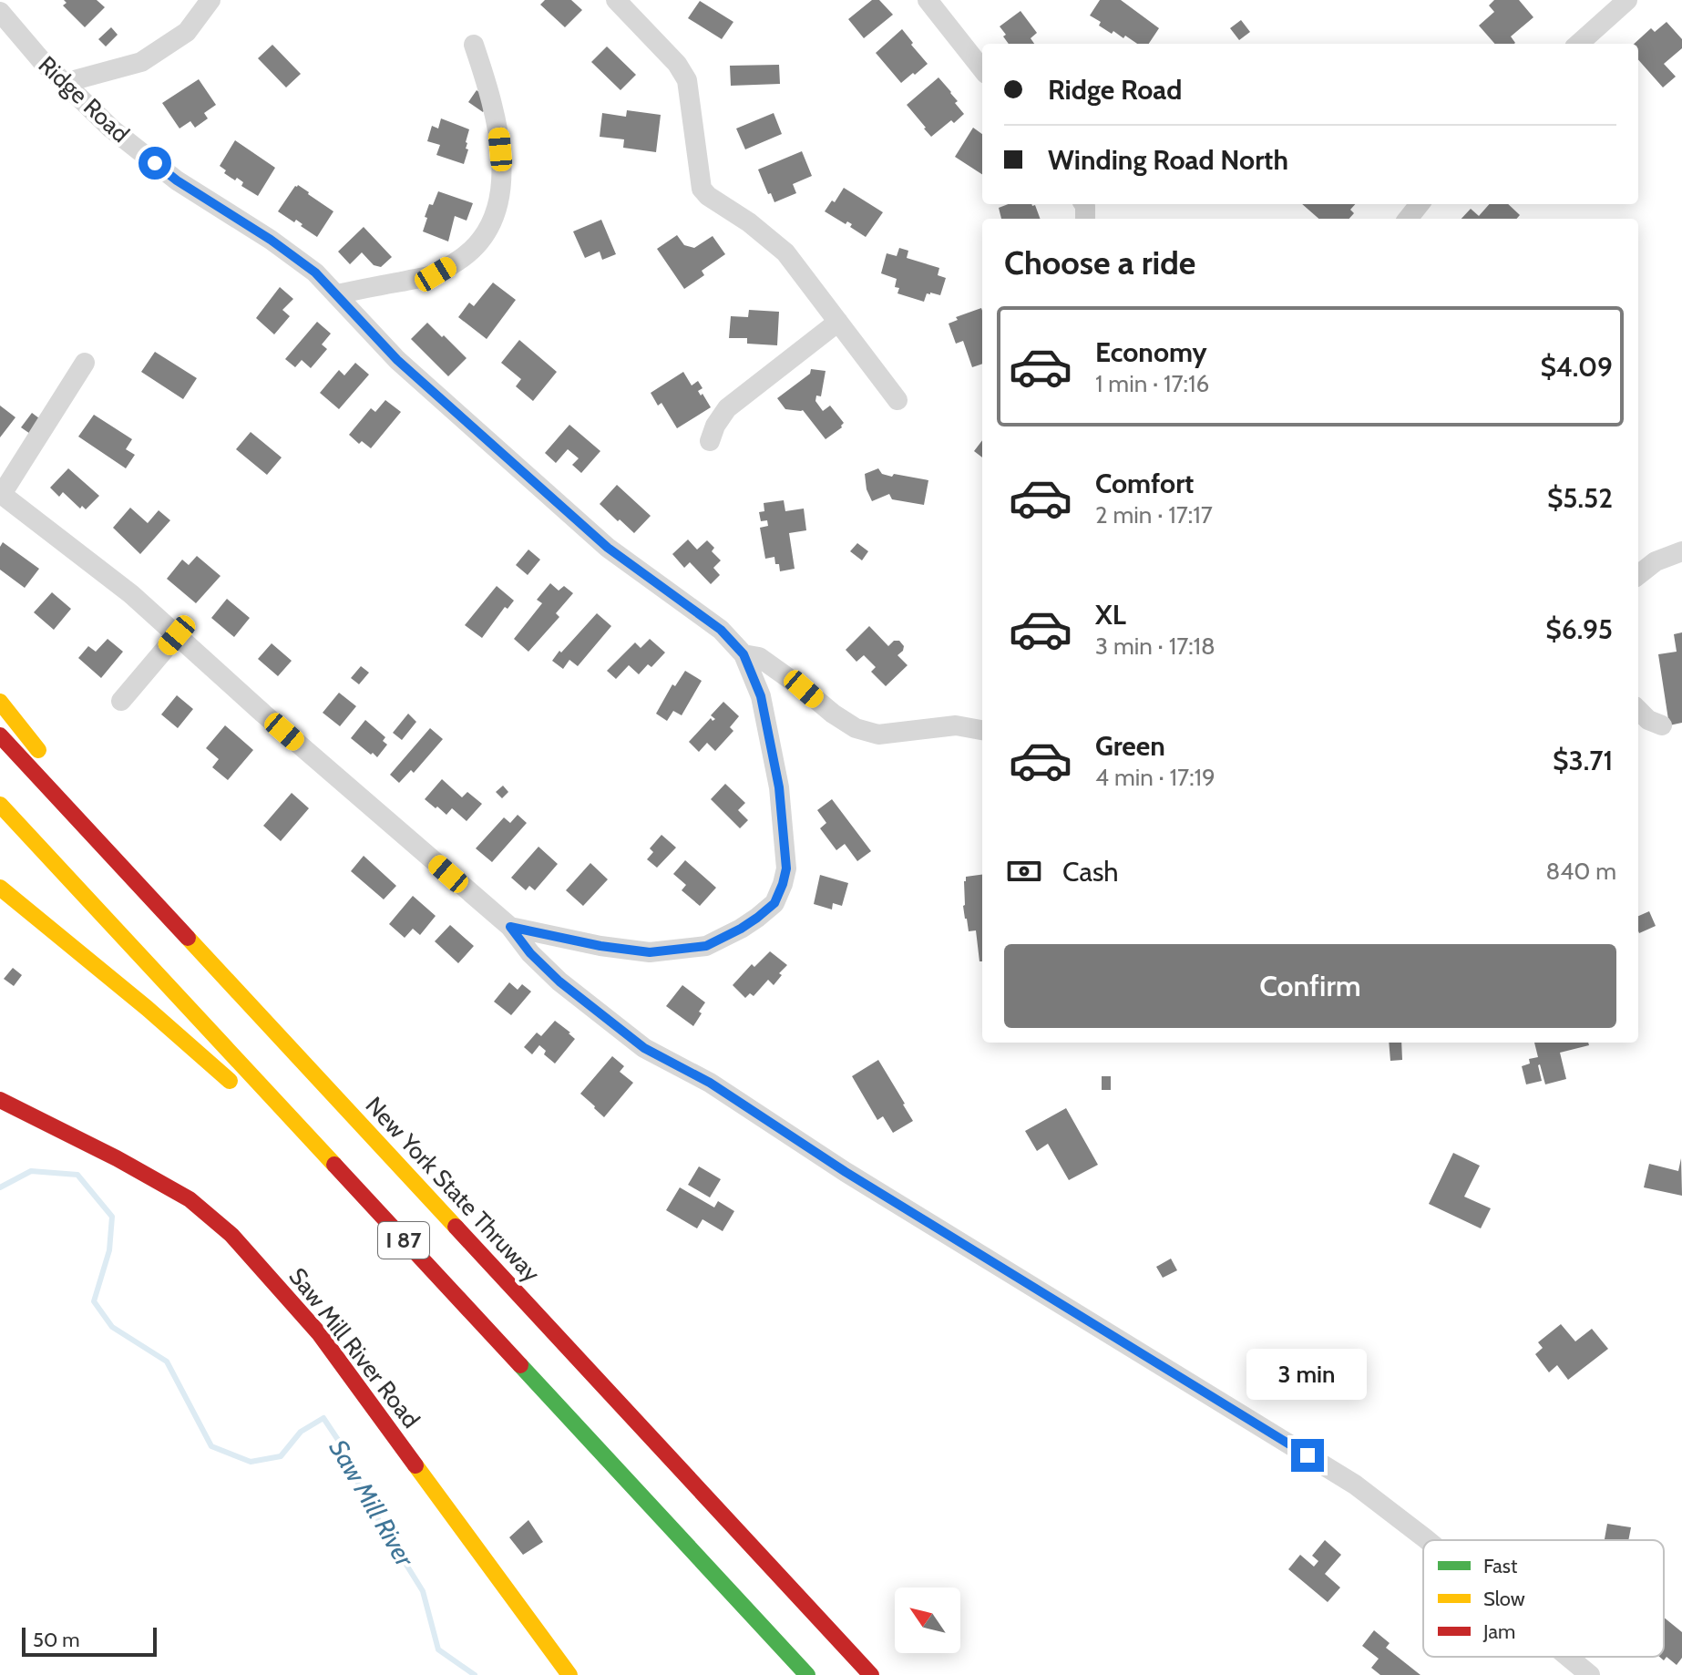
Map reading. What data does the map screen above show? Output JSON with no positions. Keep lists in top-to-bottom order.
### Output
{
  "streets": {
    "main road": ["New York State Thruway", "I 87", "Saw Mill River Road"],
    "street": ["Ridge Road"]
  },
  "water": ["Saw Mill River"],
  "legend": ["Fast", "Slow", "Jam"],
  "scale_bar": "50 m",
  "north": "top left",
  "page": {
    "banner": ["Ridge Road", "Winding Road North"],
    "heading": "Choose a ride",
    "list": [
      {
        "name": "Economy",
        "note": "1 min · 17:16",
        "value": "$4.09"
      },
      {
        "name": "Comfort",
        "note": "2 min · 17:17",
        "value": "$5.52"
      },
      {
        "name": "XL",
        "note": "3 min · 17:18",
        "value": "$6.95"
      },
      {
        "name": "Green",
        "note": "4 min · 17:19",
        "value": "$3.71"
      }
    ],
    "pay": ["Cash", "840 m"],
    "buttons": "Confirm",
    "bubble": "3 min",
    "scale": "50 m"
  }
}
